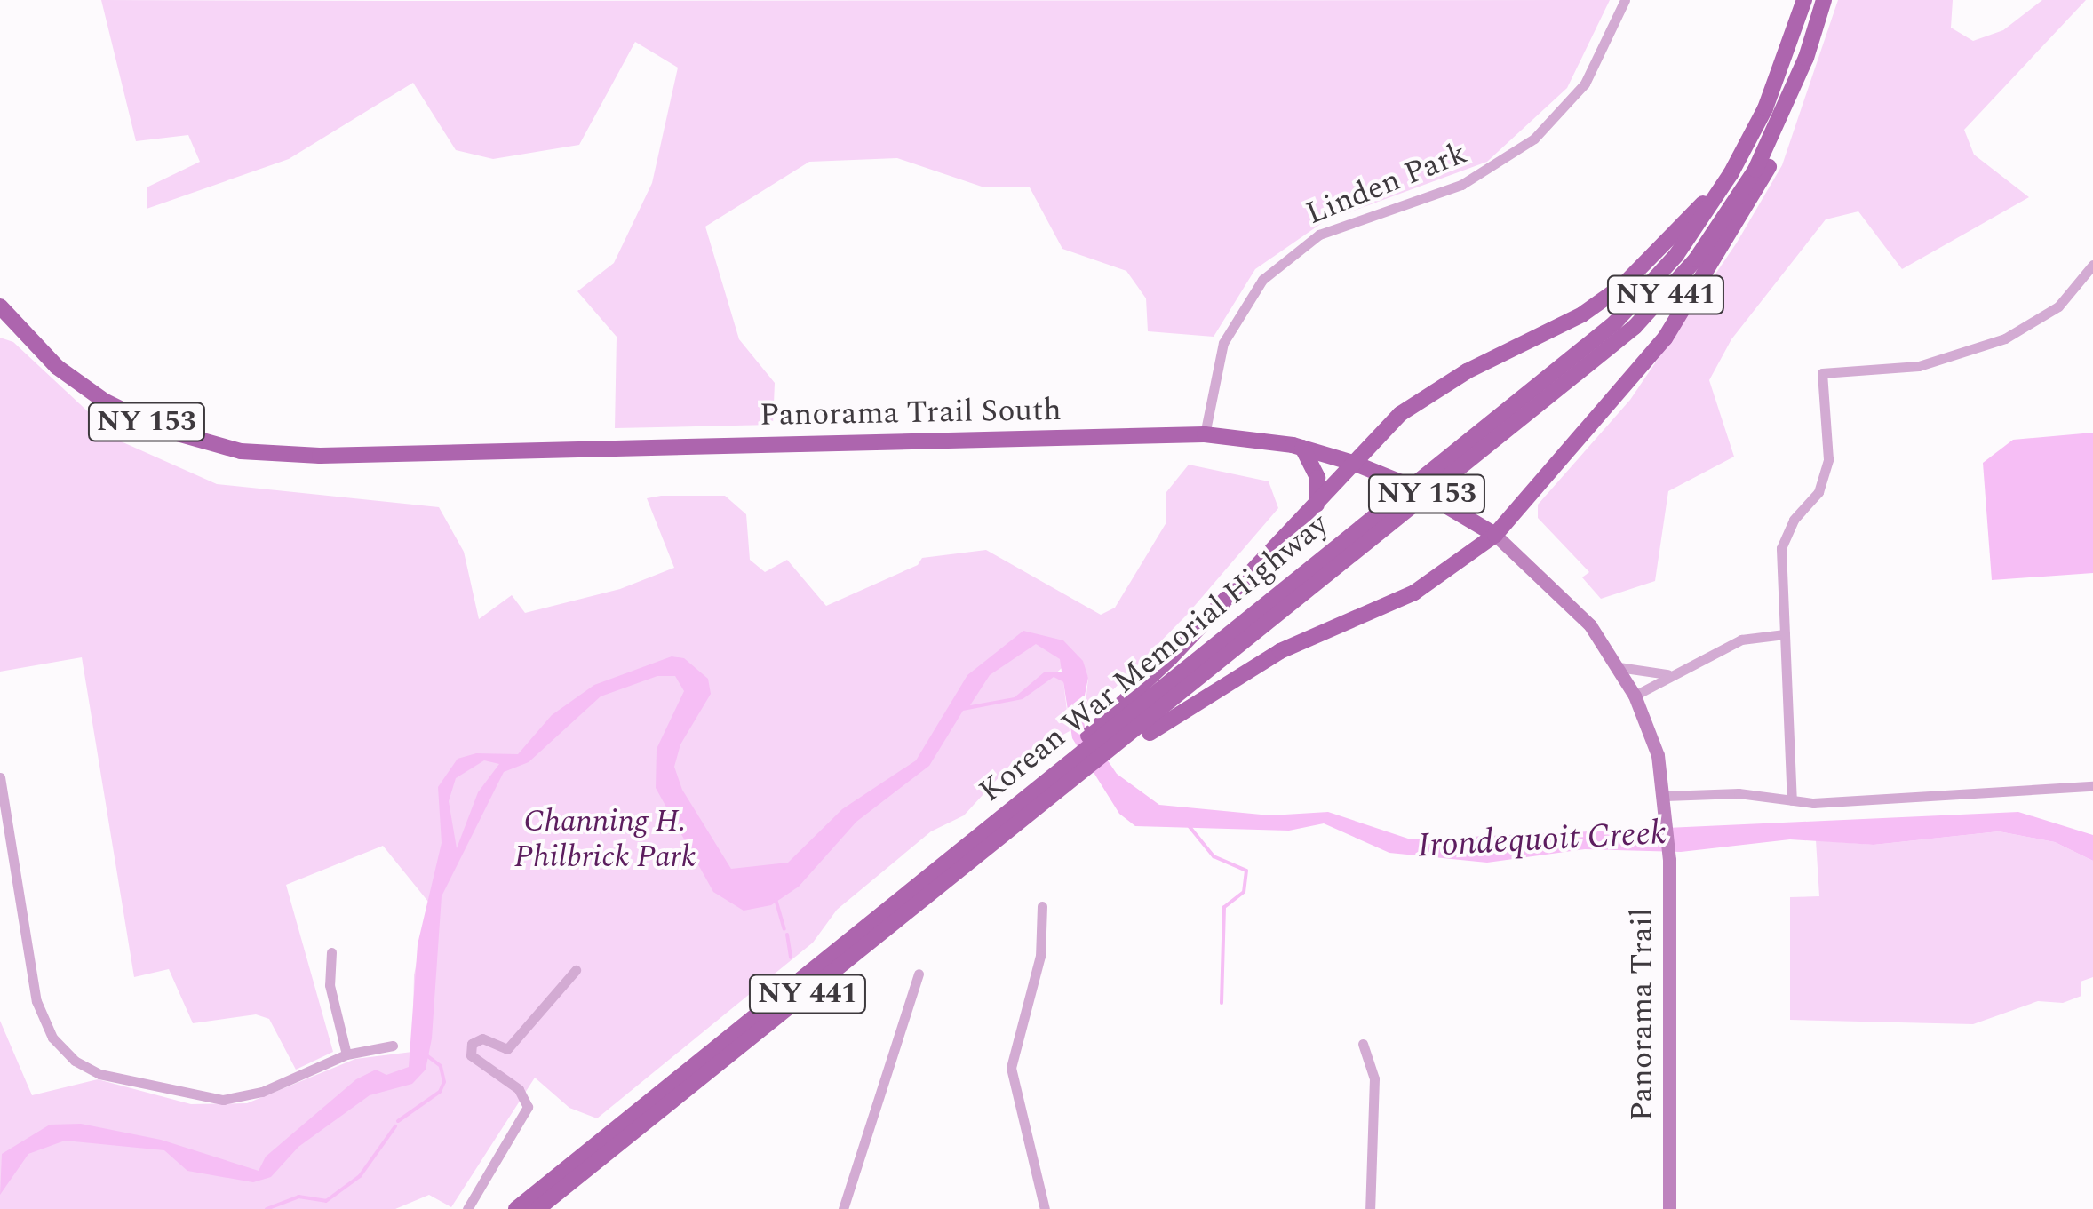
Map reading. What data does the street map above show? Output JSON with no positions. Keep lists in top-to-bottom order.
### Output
{
  "streets": {
    "main road": [
      "NY 441",
      "Panorama Trail South",
      "NY 153",
      "Korean War Memorial Highway",
      "Panorama Trail"
    ],
    "street": ["Linden Park"]
  },
  "crossings": [
    ["Linden Park", "Panorama Trail South"],
    ["Panorama Trail South", "Panorama Trail"]
  ],
  "water": ["Irondequoit Creek"],
  "parks": ["Channing H. Philbrick Park"]
}
